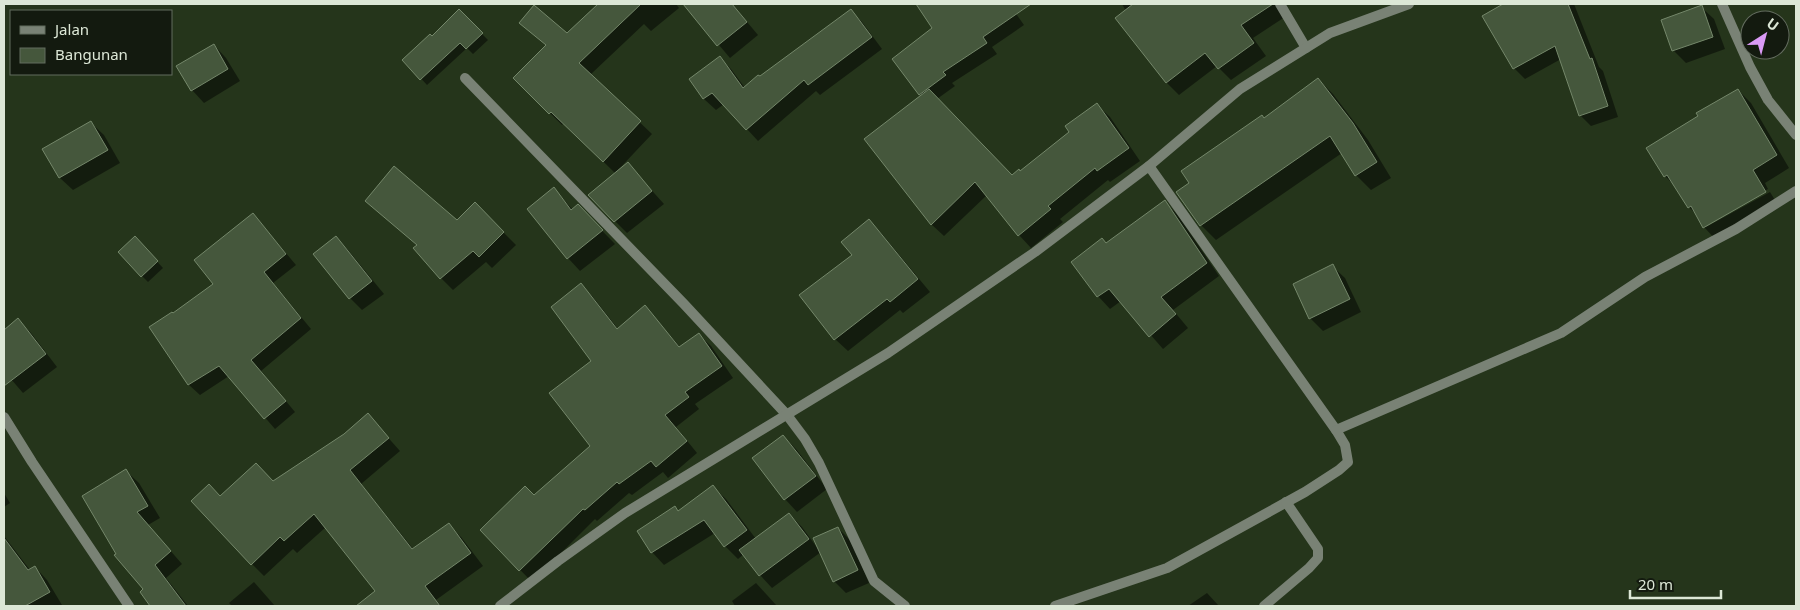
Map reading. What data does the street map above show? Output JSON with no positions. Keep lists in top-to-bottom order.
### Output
{
  "legend": ["Jalan", "Bangunan"],
  "scale_bar": "20 m",
  "north": "top right"
}
